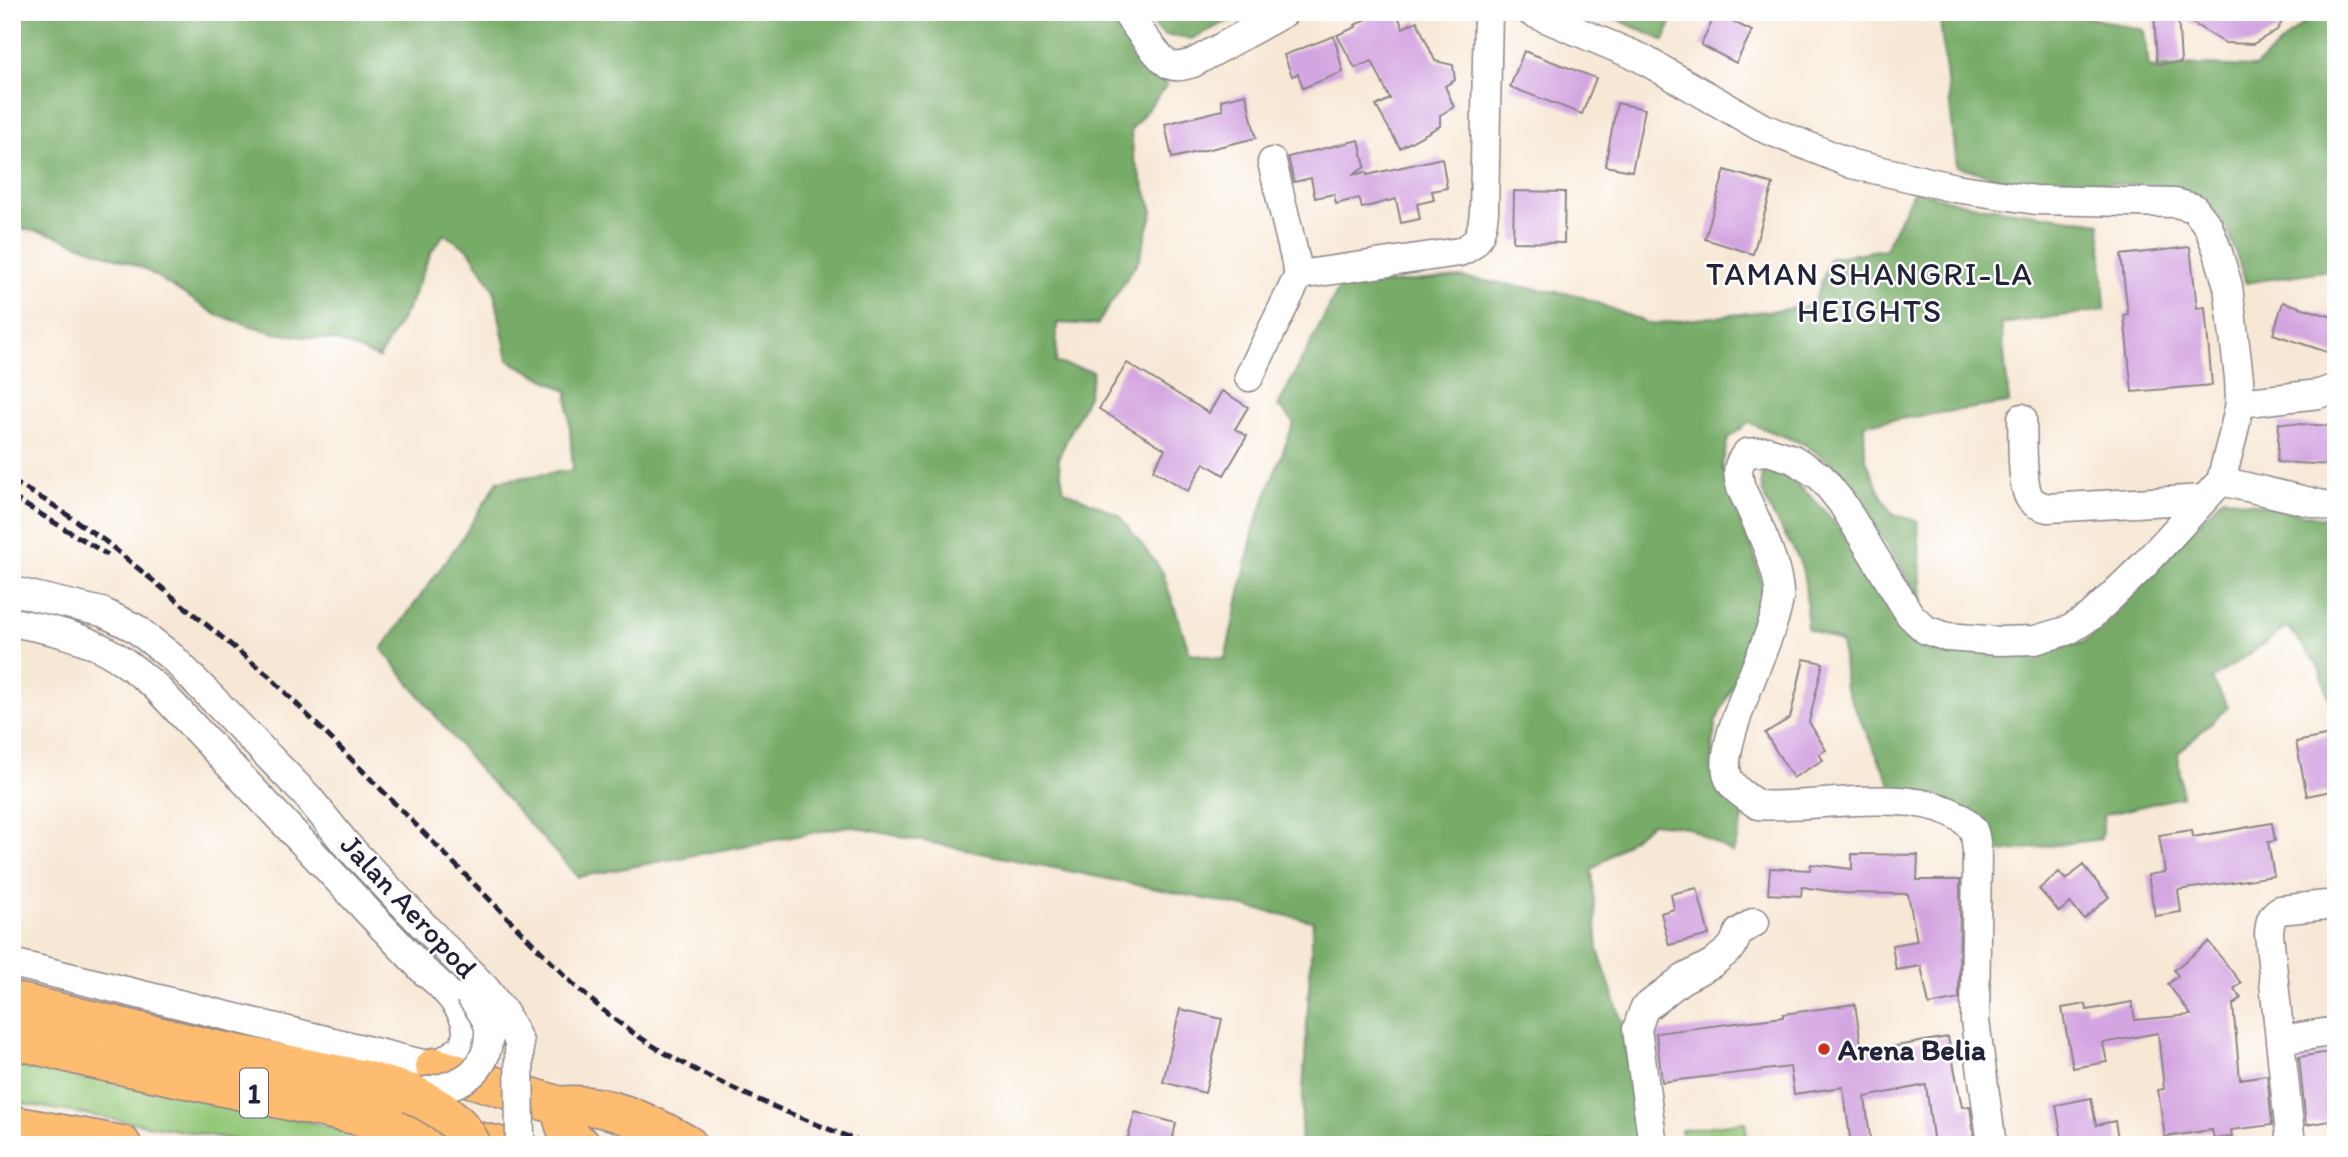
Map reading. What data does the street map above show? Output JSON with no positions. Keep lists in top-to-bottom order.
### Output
{
  "streets": {
    "highway": ["1"],
    "street": ["Jalan Aeropod"]
  },
  "districts": ["TAMAN SHANGRI-LA HEIGHTS"],
  "places": ["Arena Belia"]
}
